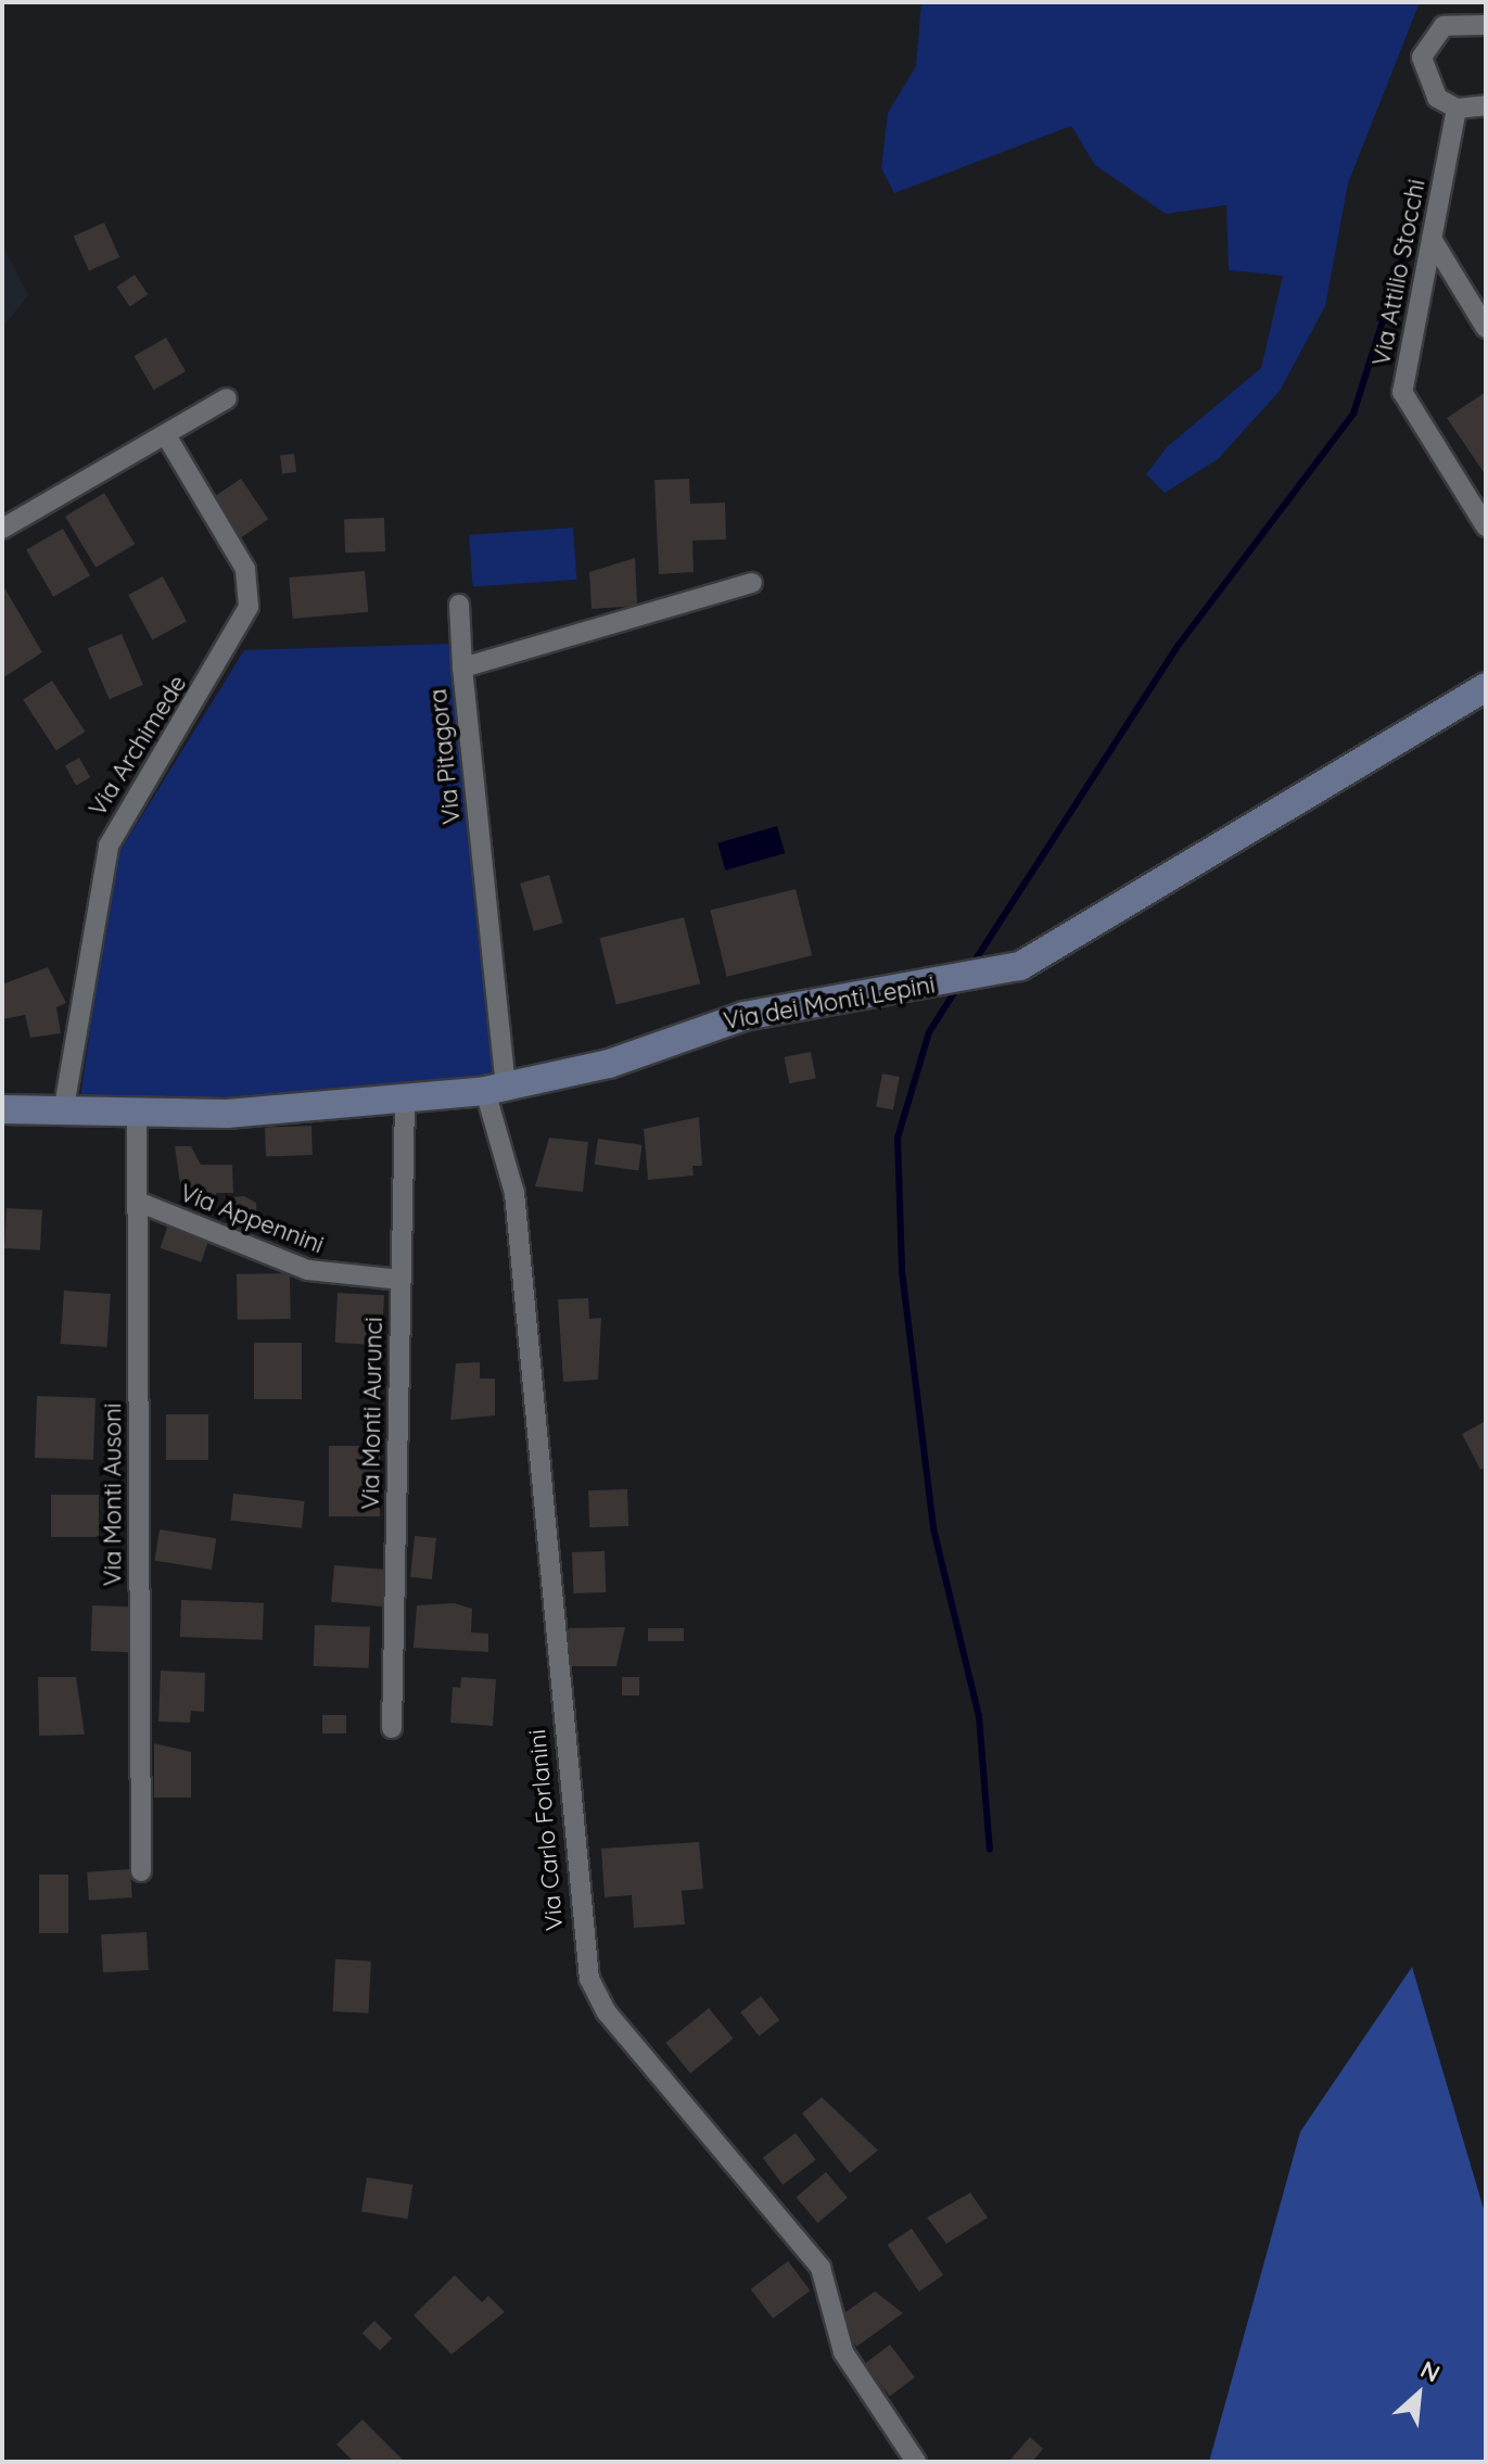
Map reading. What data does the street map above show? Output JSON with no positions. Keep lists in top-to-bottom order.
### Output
{
  "streets": {
    "street": [
      "Via Attilio Stocchi",
      "Via Archimede",
      "Via Pitagora",
      "Via dei Monti Lepini",
      "Via Appennini",
      "Via Monti Aurunci",
      "Via Monti Ausoni",
      "Via Carlo Forlanini"
    ]
  },
  "crossings": [
    ["Via Archimede", "Via dei Monti Lepini"],
    ["Via Pitagora", "Via dei Monti Lepini"],
    ["Via Pitagora", "Via Carlo Forlanini"],
    ["Via dei Monti Lepini", "Via Monti Aurunci"],
    ["Via dei Monti Lepini", "Via Monti Ausoni"],
    ["Via dei Monti Lepini", "Via Carlo Forlanini"],
    ["Via Appennini", "Via Monti Aurunci"],
    ["Via Appennini", "Via Monti Ausoni"]
  ],
  "north": "top right"
}
